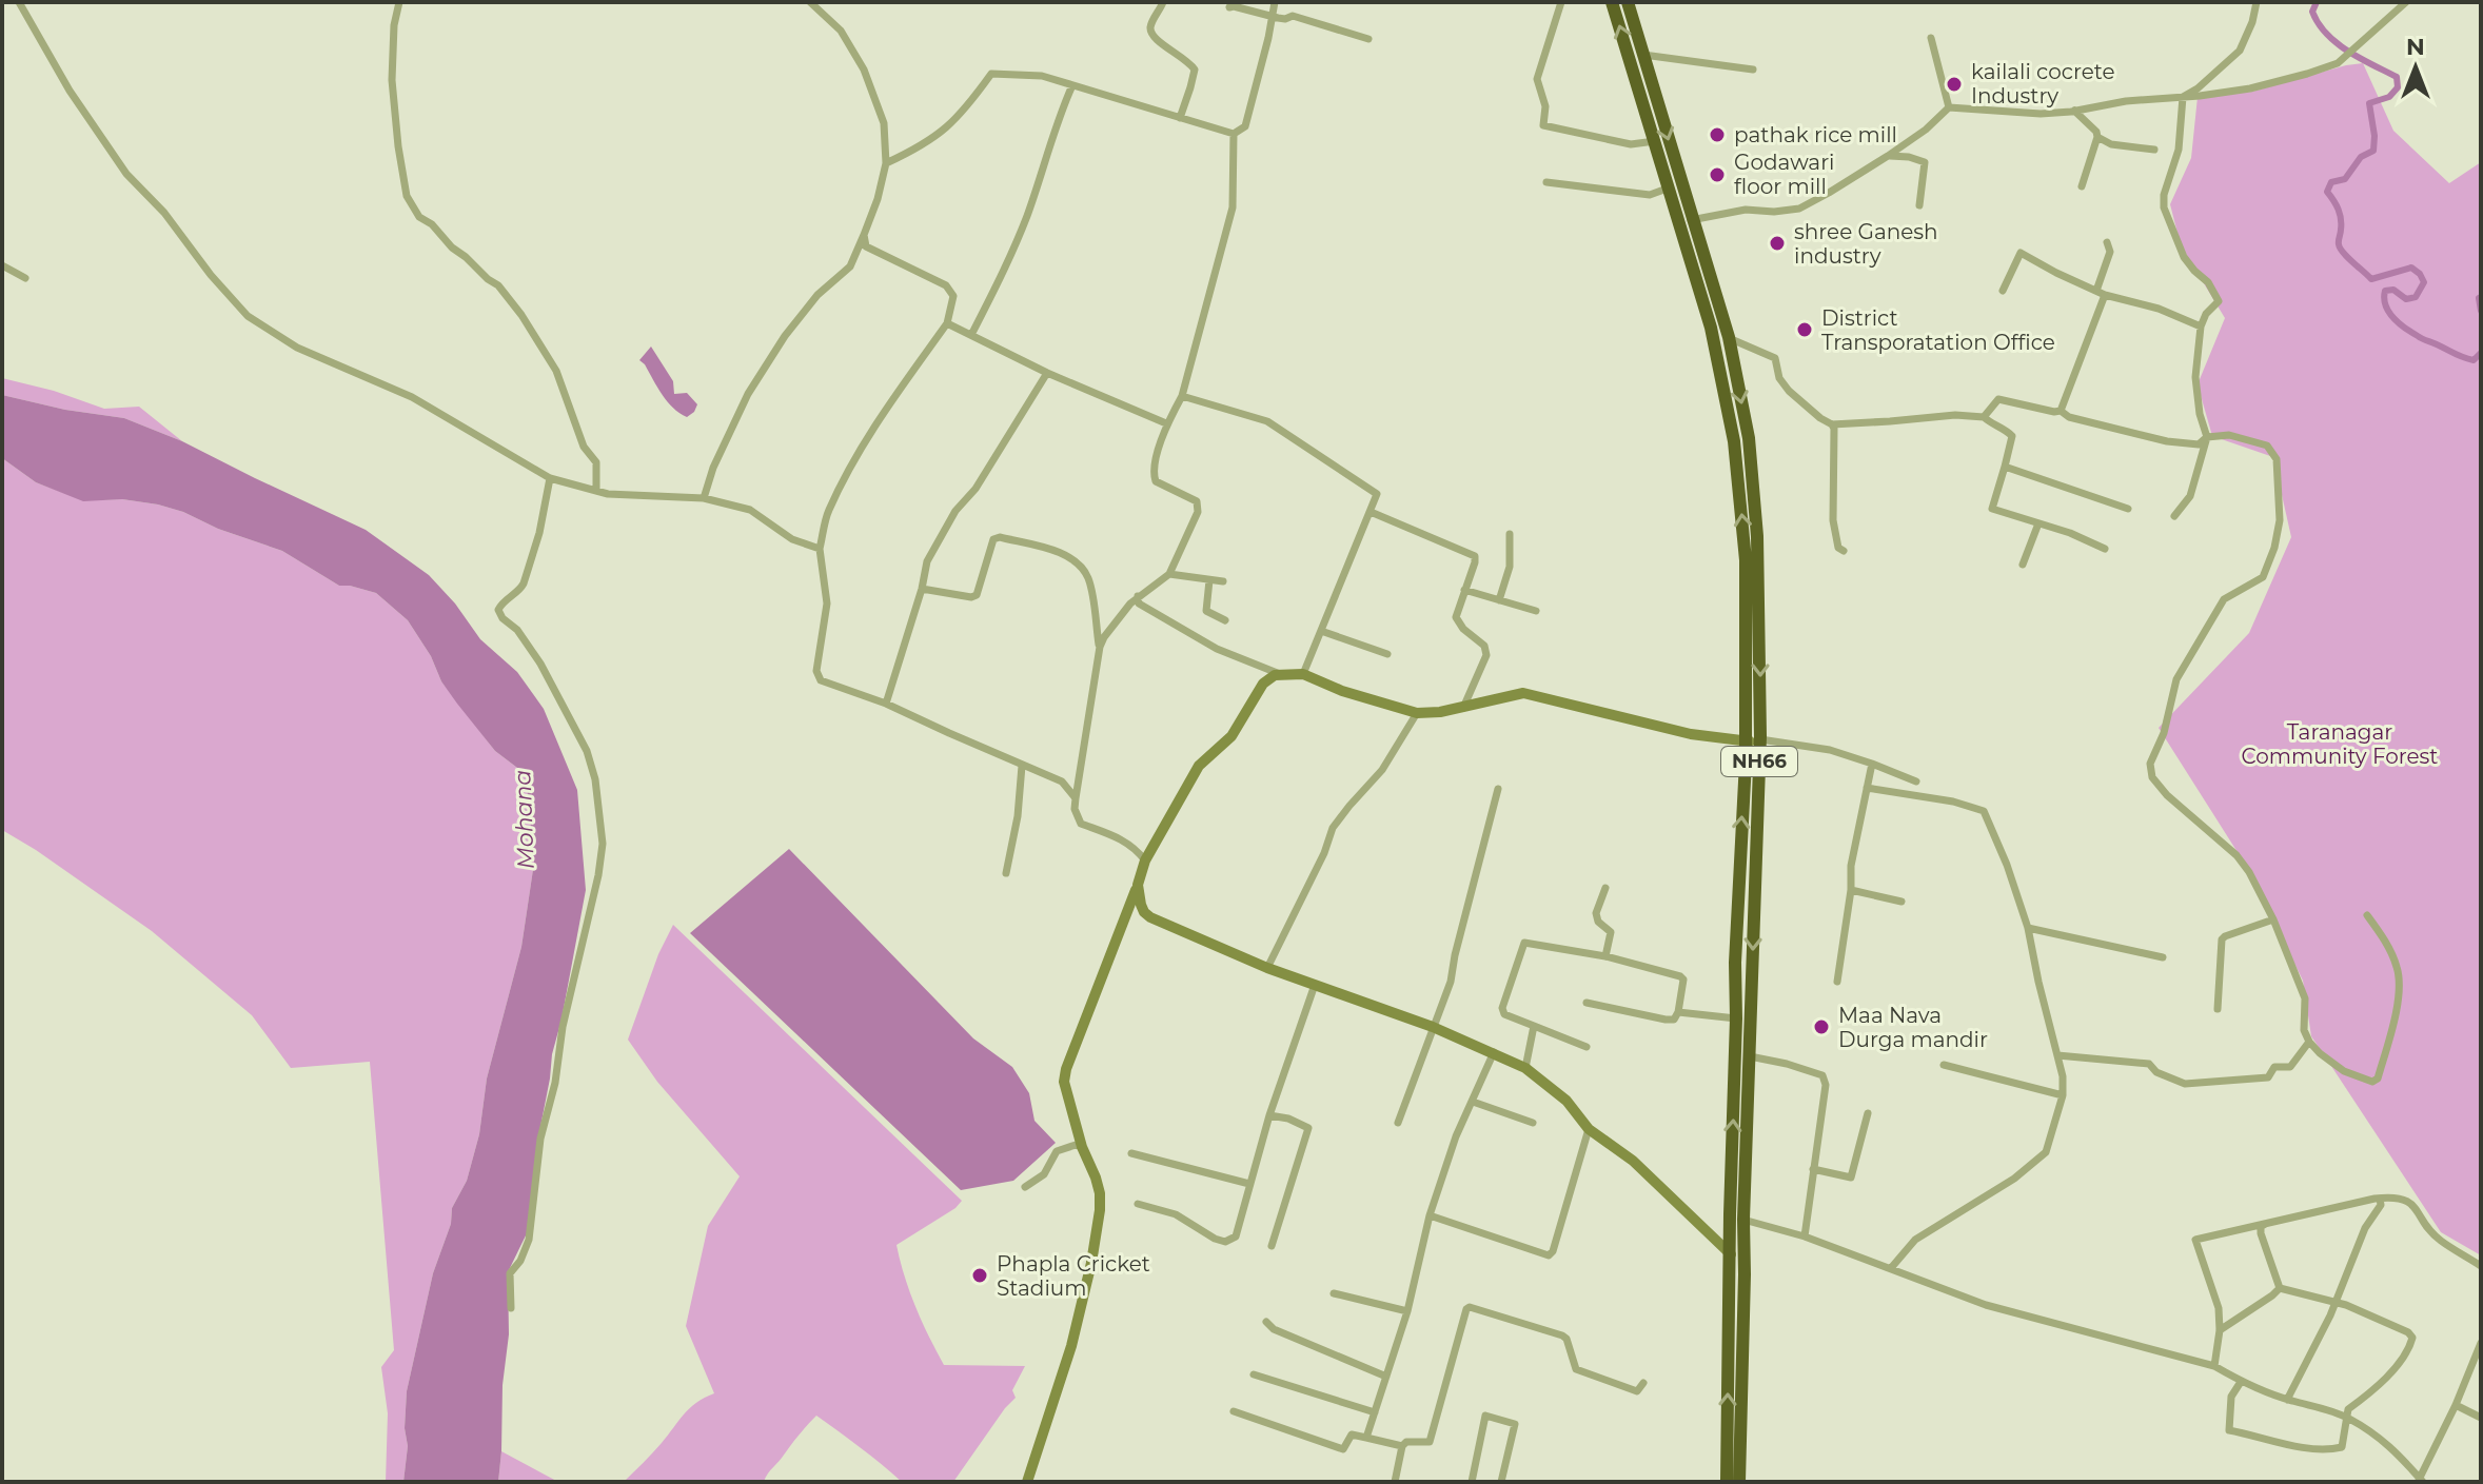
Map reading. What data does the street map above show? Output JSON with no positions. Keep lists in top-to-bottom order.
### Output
{
  "streets": {
    "highway": ["NH66"]
  },
  "water": ["Mohana"],
  "parks": ["Taranagar Community Forest"],
  "places": [
    "kailali cocrete Industry",
    "pathak rice mill",
    "Godawari floor mill",
    "shree Ganesh industry",
    "District Transporatation Office",
    "Maa Nava Durga mandir",
    "Phapla Cricket Stadium"
  ],
  "north": "top"
}
